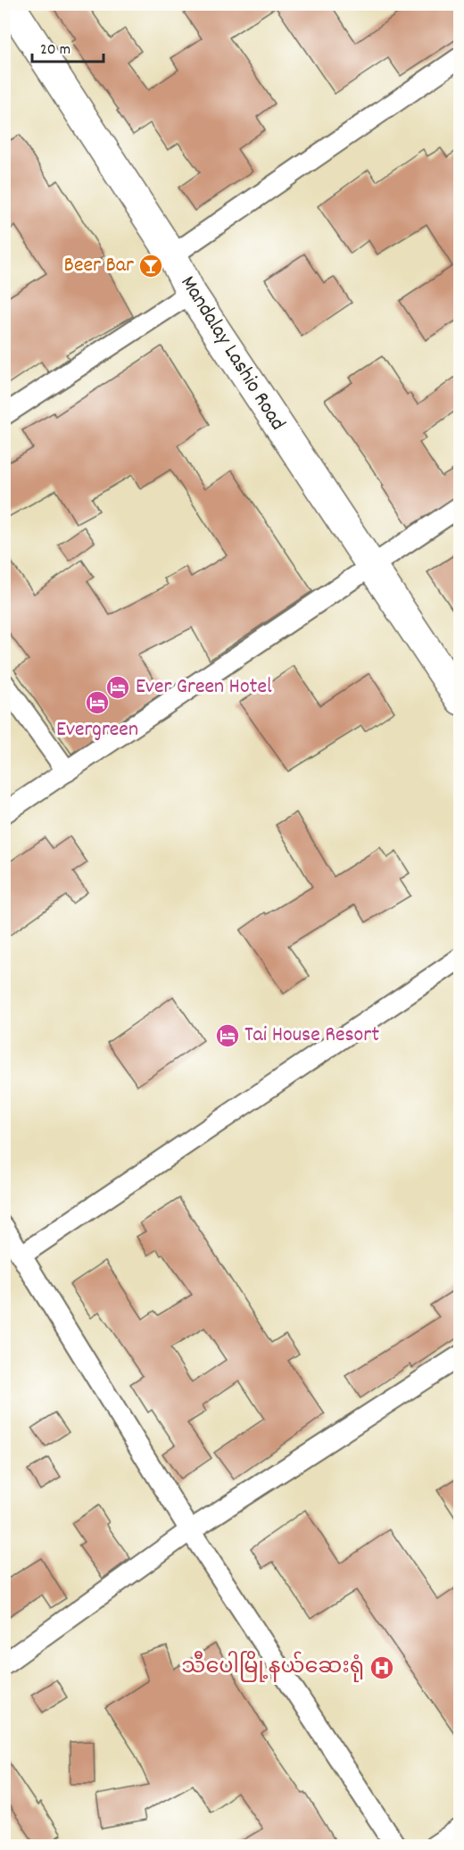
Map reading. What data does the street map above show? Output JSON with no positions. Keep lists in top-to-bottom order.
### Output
{
  "streets": {
    "highway": ["Mandalay Lashio Road"]
  },
  "places": {
    "bar": ["Beer Bar"],
    "hotel": ["Ever Green Hotel", "Evergreen", "Tai House Resort"],
    "hospital": ["သီပေါမြို့နယ်ဆေးရုံ"]
  },
  "scale_bar": "20 m"
}
